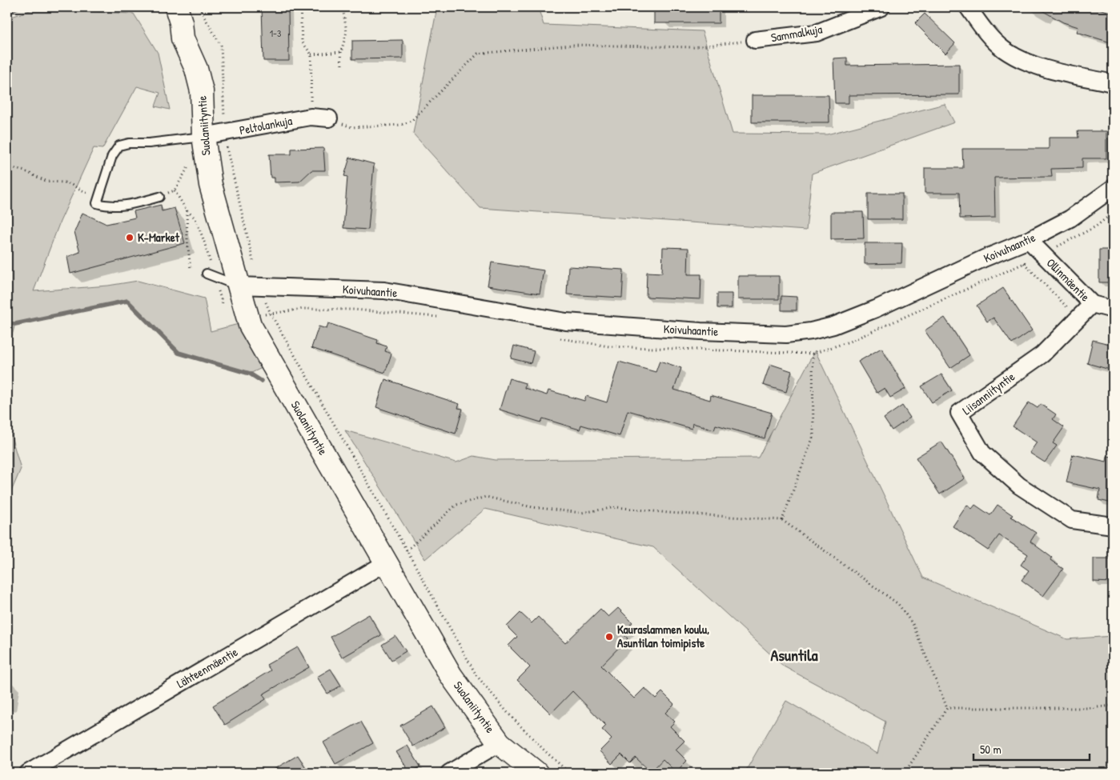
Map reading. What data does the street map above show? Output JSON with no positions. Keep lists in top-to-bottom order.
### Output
{
  "streets": {
    "street": [
      "Sammalkuja",
      "Suolaniityntie",
      "Peltolankuja",
      "Koivuhaantie",
      "Ollinmäentie",
      "Liisanniityntie",
      "Lähteenmäentie"
    ]
  },
  "crossings": [
    ["Suolaniityntie", "Peltolankuja"],
    ["Suolaniityntie", "Koivuhaantie"],
    ["Suolaniityntie", "Lähteenmäentie"],
    ["Koivuhaantie", "Ollinmäentie"],
    ["Ollinmäentie", "Liisanniityntie"]
  ],
  "districts": ["Asuntila"],
  "places": ["K-Market", "Kauraslammen koulu, Asuntilan toimipiste"],
  "house_numbers": ["1-3"],
  "scale_bar": "50 m"
}
